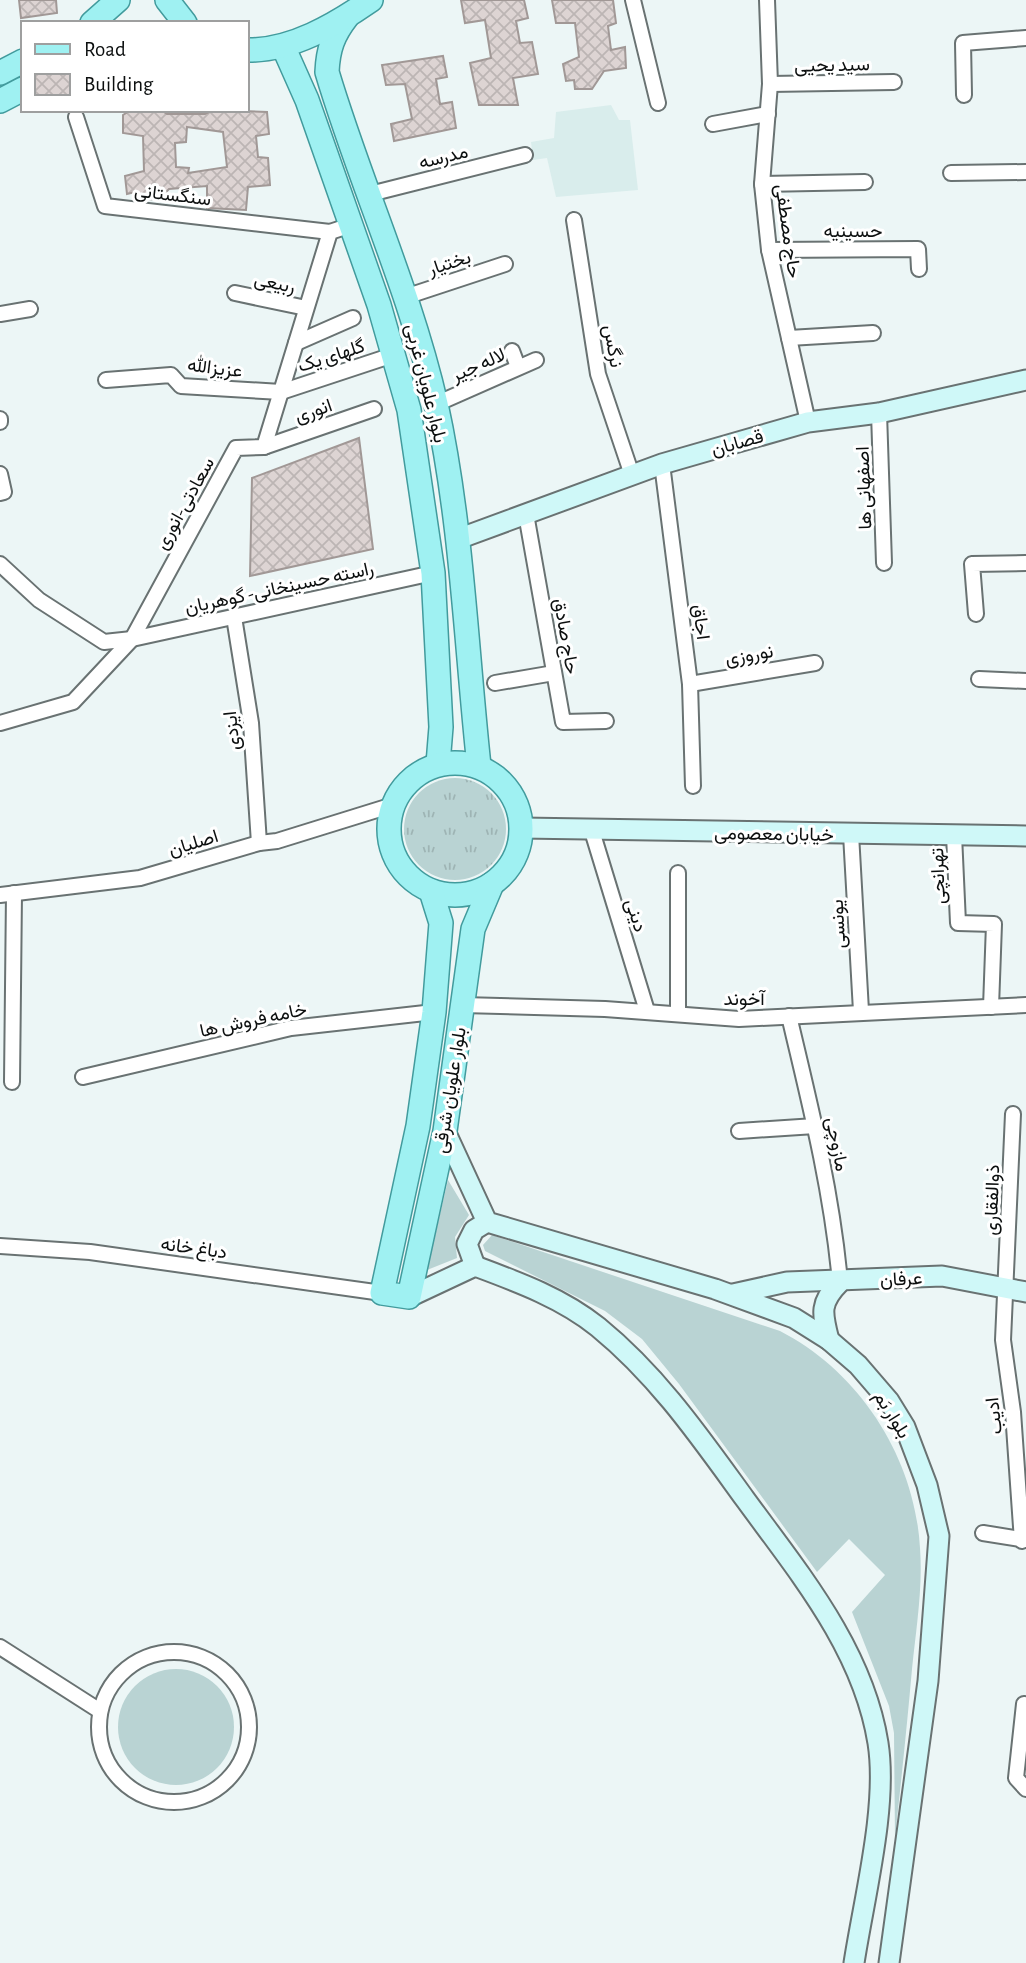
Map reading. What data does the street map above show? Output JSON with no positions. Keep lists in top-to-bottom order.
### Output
{
  "streets": {
    "main road": [
      "بلوار علویان غربی",
      "قصابان",
      "خیابان معصومی",
      "بلوار علویان شرقی",
      "عرفان",
      "بلوار بَم"
    ],
    "street": [
      "سید یحیی",
      "مدرسه",
      "سنگستانی",
      "حسینیه",
      "حاج مصطفی",
      "بختیار",
      "ربیعی",
      "نرگس",
      "گلهای یک",
      "لاله جیر",
      "عزیزالله",
      "انوری",
      "اصفهانی ها",
      "سعادتی-انوری",
      "راسته حسینخانی- گوهریان",
      "اجاق",
      "حاج صادق",
      "نوروزی",
      "ایزدی",
      "اصلیان",
      "تهرانچی",
      "دینی",
      "یونسی",
      "آخوند",
      "خامه فروش ها",
      "مازوچی",
      "ذوالفقاری",
      "دباغ خانه",
      "ادیب"
    ]
  },
  "crossings": [
    ["سید یحیی", "حاج مصطفی"],
    ["مدرسه", "بلوار علویان غربی"],
    ["سنگستانی", "بلوار علویان غربی"],
    ["حسینیه", "حاج مصطفی"],
    ["حاج مصطفی", "قصابان"],
    ["بختیار", "بلوار علویان غربی"],
    ["نرگس", "قصابان"],
    ["گلهای یک", "عزیزالله"],
    ["گلهای یک", "بلوار علویان غربی"],
    ["لاله جیر", "بلوار علویان غربی"],
    ["بلوار علویان غربی", "قصابان"],
    ["بلوار علویان غربی", "راسته حسینخانی- گوهریان"],
    ["بلوار علویان غربی", "خیابان معصومی"],
    ["بلوار علویان غربی", "اصلیان"],
    ["بلوار علویان غربی", "بلوار علویان شرقی"],
    ["انوری", "سعادتی-انوری"],
    ["قصابان", "اصفهانی ها"],
    ["قصابان", "اجاق"],
    ["قصابان", "حاج صادق"],
    ["سعادتی-انوری", "راسته حسینخانی- گوهریان"],
    ["راسته حسینخانی- گوهریان", "ایزدی"],
    ["اجاق", "نوروزی"],
    ["ایزدی", "اصلیان"],
    ["خیابان معصومی", "اصلیان"],
    ["خیابان معصومی", "تهرانچی"],
    ["خیابان معصومی", "دینی"],
    ["خیابان معصومی", "یونسی"],
    ["خیابان معصومی", "بلوار علویان شرقی"],
    ["اصلیان", "بلوار علویان شرقی"],
    ["تهرانچی", "آخوند"],
    ["دینی", "آخوند"],
    ["یونسی", "آخوند"],
    ["آخوند", "بلوار علویان شرقی"],
    ["آخوند", "مازوچی"],
    ["خامه فروش ها", "بلوار علویان شرقی"],
    ["بلوار علویان شرقی", "دباغ خانه"],
    ["مازوچی", "عرفان"],
    ["ذوالفقاری", "عرفان"],
    ["ذوالفقاری", "ادیب"],
    ["عرفان", "بلوار بَم"],
    ["عرفان", "ادیب"]
  ],
  "legend": ["Road", "Building"]
}
